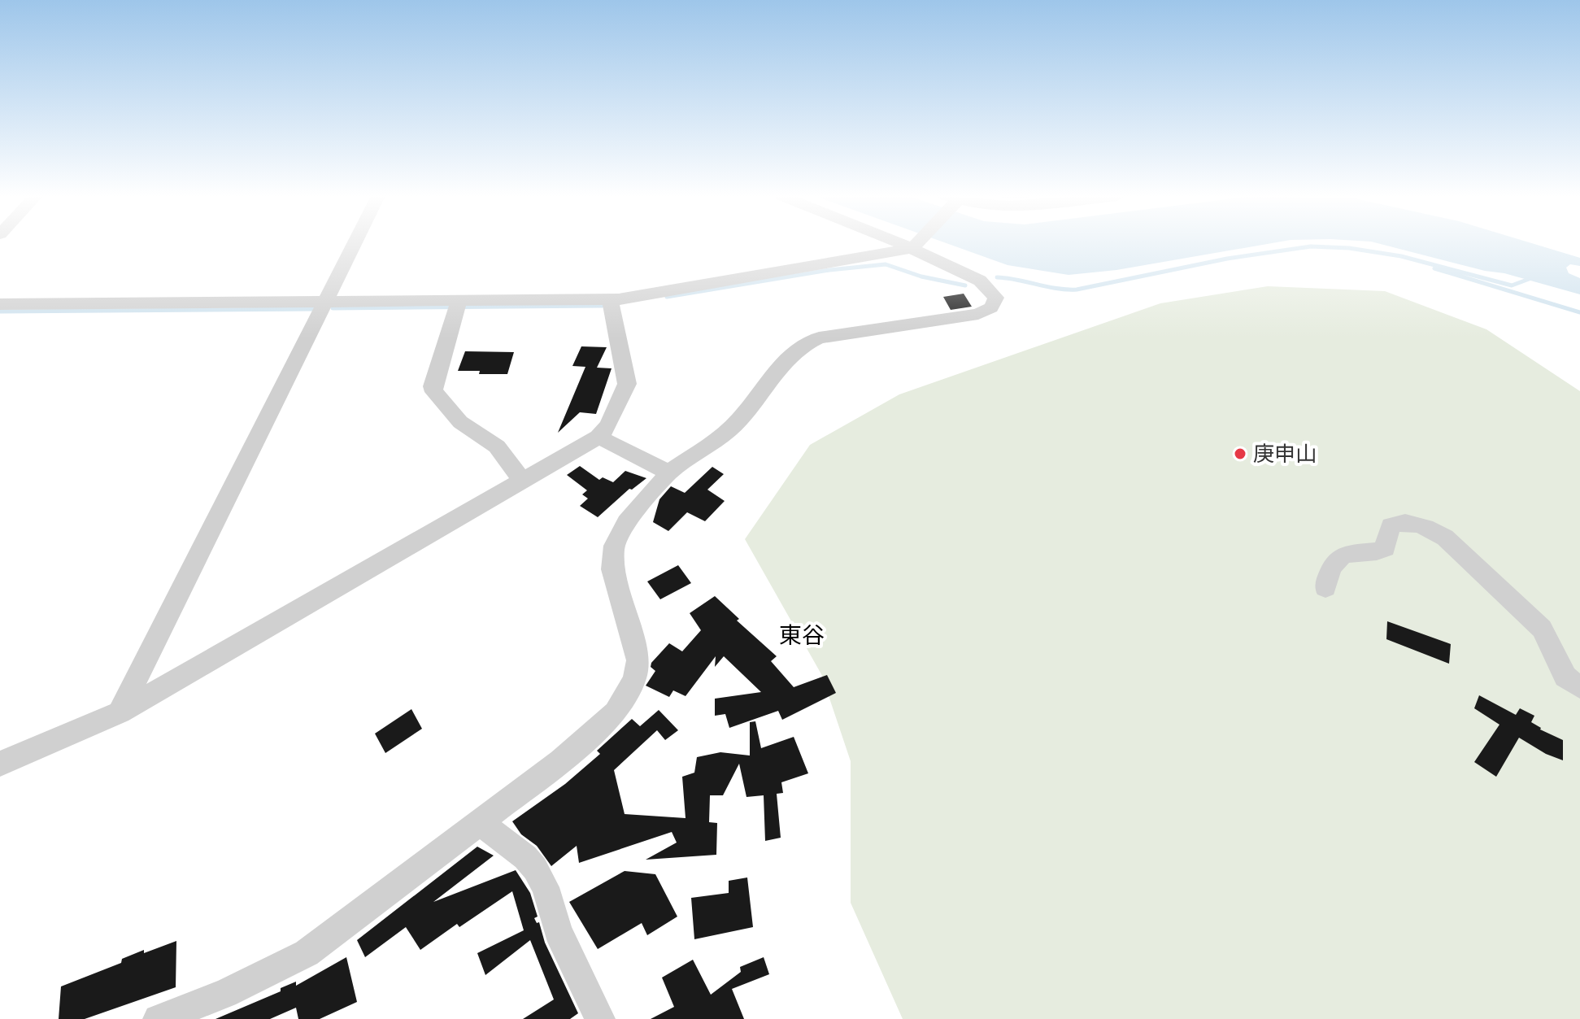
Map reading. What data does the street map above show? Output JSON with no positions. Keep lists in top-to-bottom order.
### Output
{
  "districts": ["東谷"],
  "places": ["庚申山"]
}
